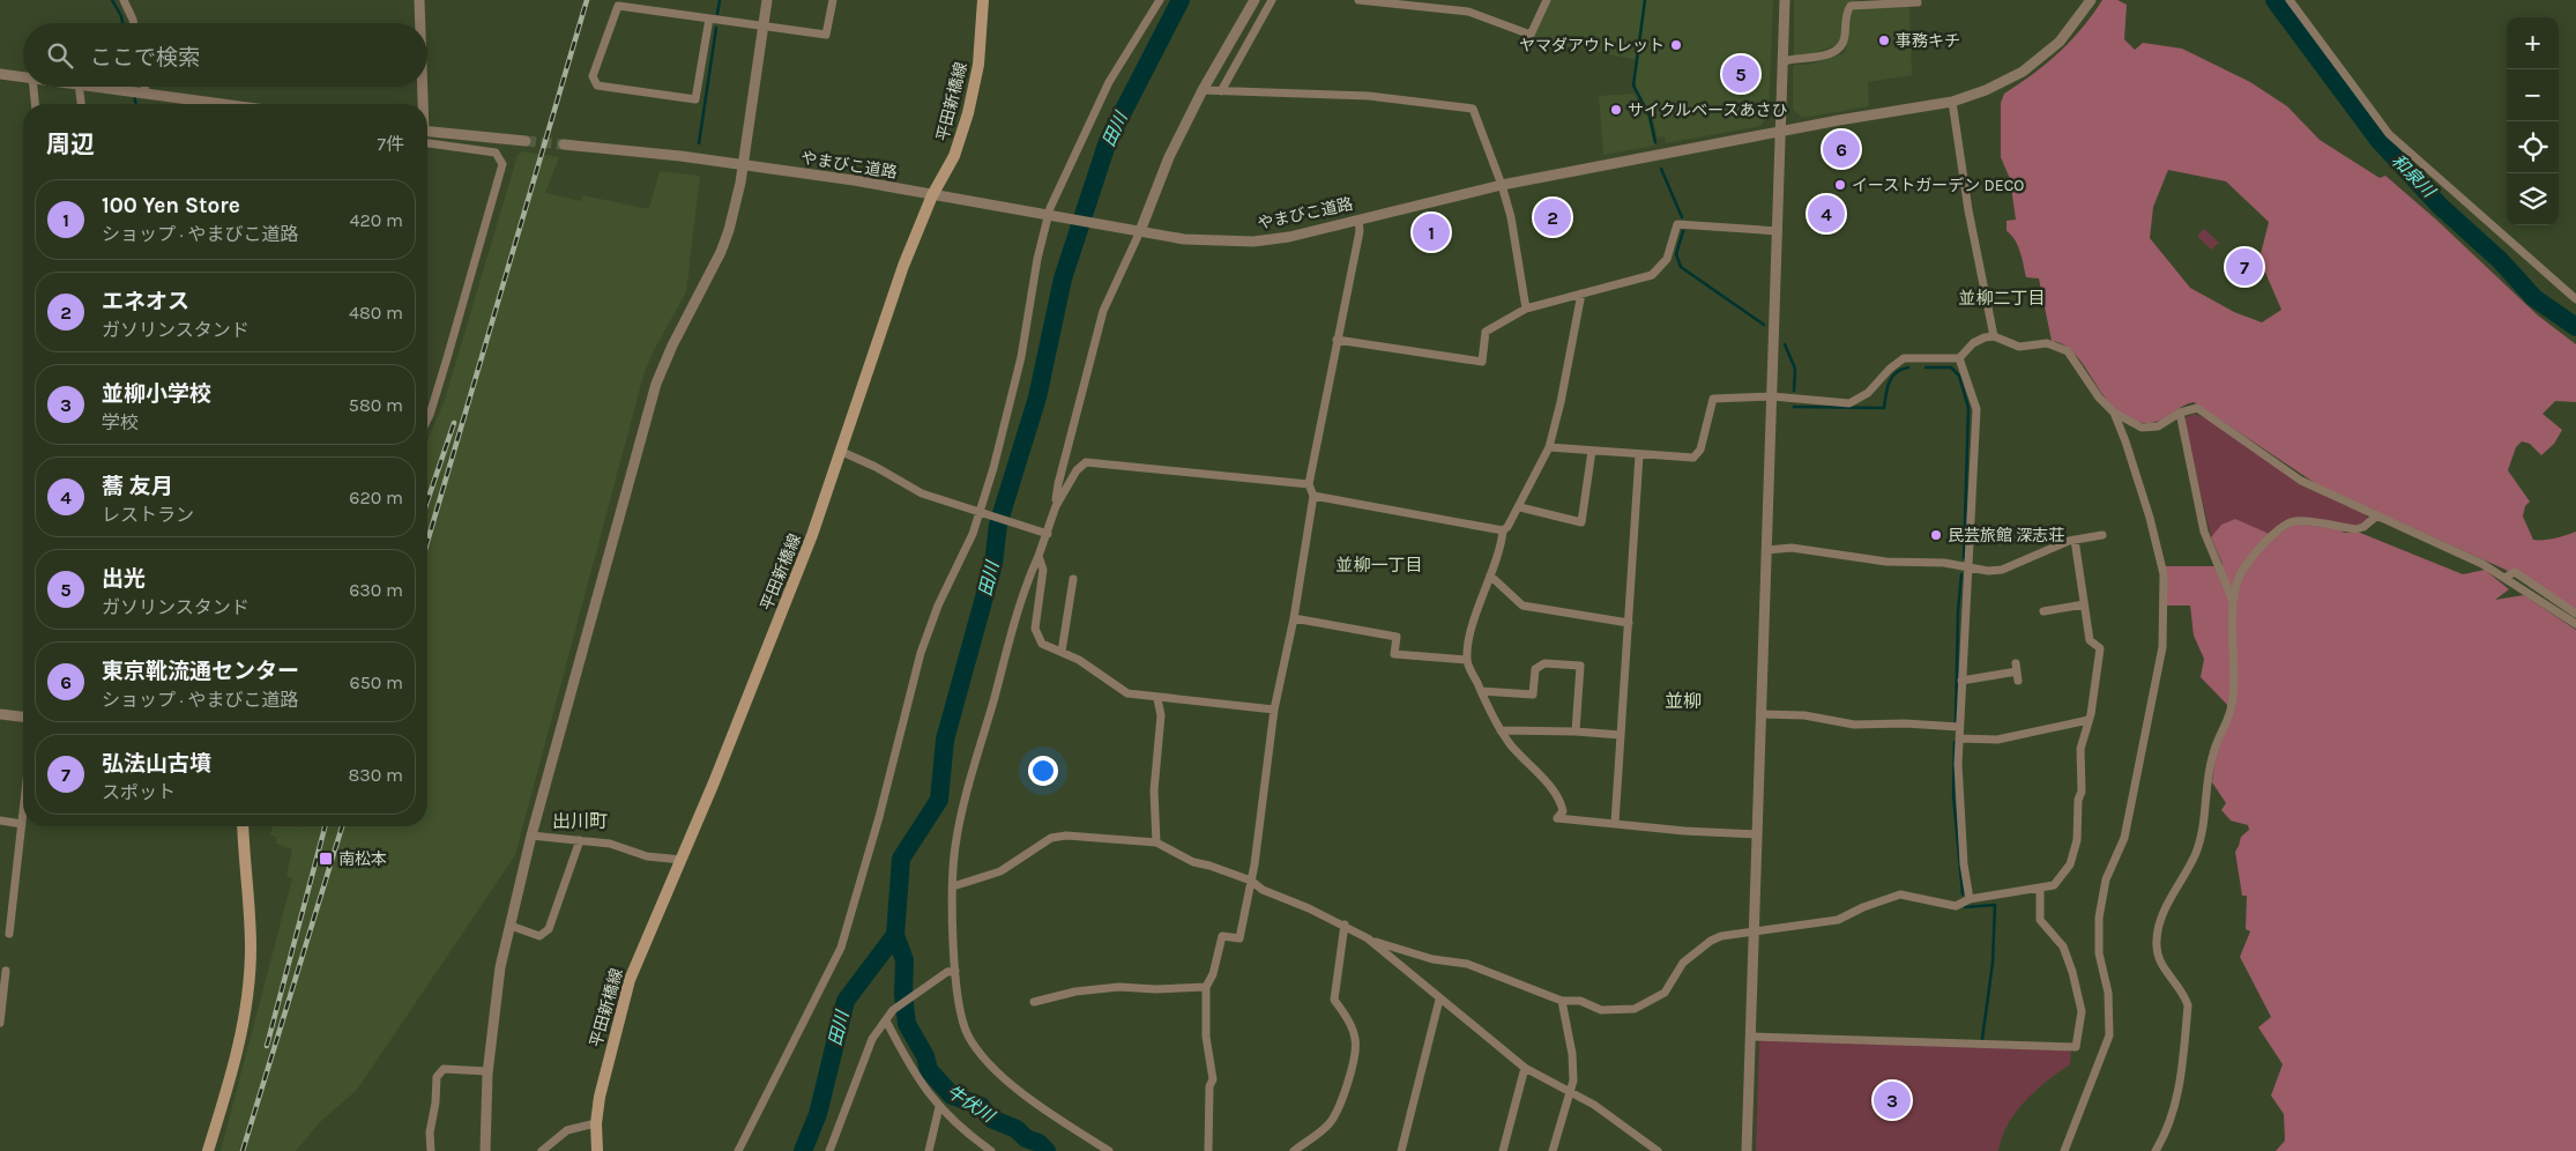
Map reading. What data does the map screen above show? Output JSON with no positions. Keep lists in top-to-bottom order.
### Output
{
  "streets": {
    "main road": ["平田新橋線"],
    "street": ["やまびこ道路"]
  },
  "crossings": [
    ["平田新橋線", "やまびこ道路"]
  ],
  "districts": [
    "並柳二丁目",
    "並柳一丁目",
    "並柳",
    "出川町"
  ],
  "water": ["田川", "和泉川", "牛伏川"],
  "places": {
    "other": [
      "事務キチ",
      "ヤマダアウトレット",
      "サイクルベースあさひ",
      "イーストガーデン DECO",
      "民芸旅館 深志荘"
    ],
    "transit": ["南松本"]
  },
  "page": {
    "map_buttons": ["+", "−"],
    "search": "ここで検索",
    "pins": [
      "5",
      "6",
      "4",
      "2",
      "1",
      "7",
      "3"
    ],
    "heading": ["周辺", "7件"],
    "list": [
      {
        "mark": "1",
        "name": "100 Yen Store",
        "note": "ショップ · やまびこ道路",
        "value": "420 m"
      },
      {
        "mark": "2",
        "name": "エネオス",
        "note": "ガソリンスタンド",
        "value": "480 m"
      },
      {
        "mark": "3",
        "name": "並柳小学校",
        "note": "学校",
        "value": "580 m"
      },
      {
        "mark": "4",
        "name": "蕎 友月",
        "note": "レストラン",
        "value": "620 m"
      },
      {
        "mark": "5",
        "name": "出光",
        "note": "ガソリンスタンド",
        "value": "630 m"
      },
      {
        "mark": "6",
        "name": "東京靴流通センター",
        "note": "ショップ · やまびこ道路",
        "value": "650 m"
      },
      {
        "mark": "7",
        "name": "弘法山古墳",
        "note": "スポット",
        "value": "830 m"
      }
    ]
  }
}
